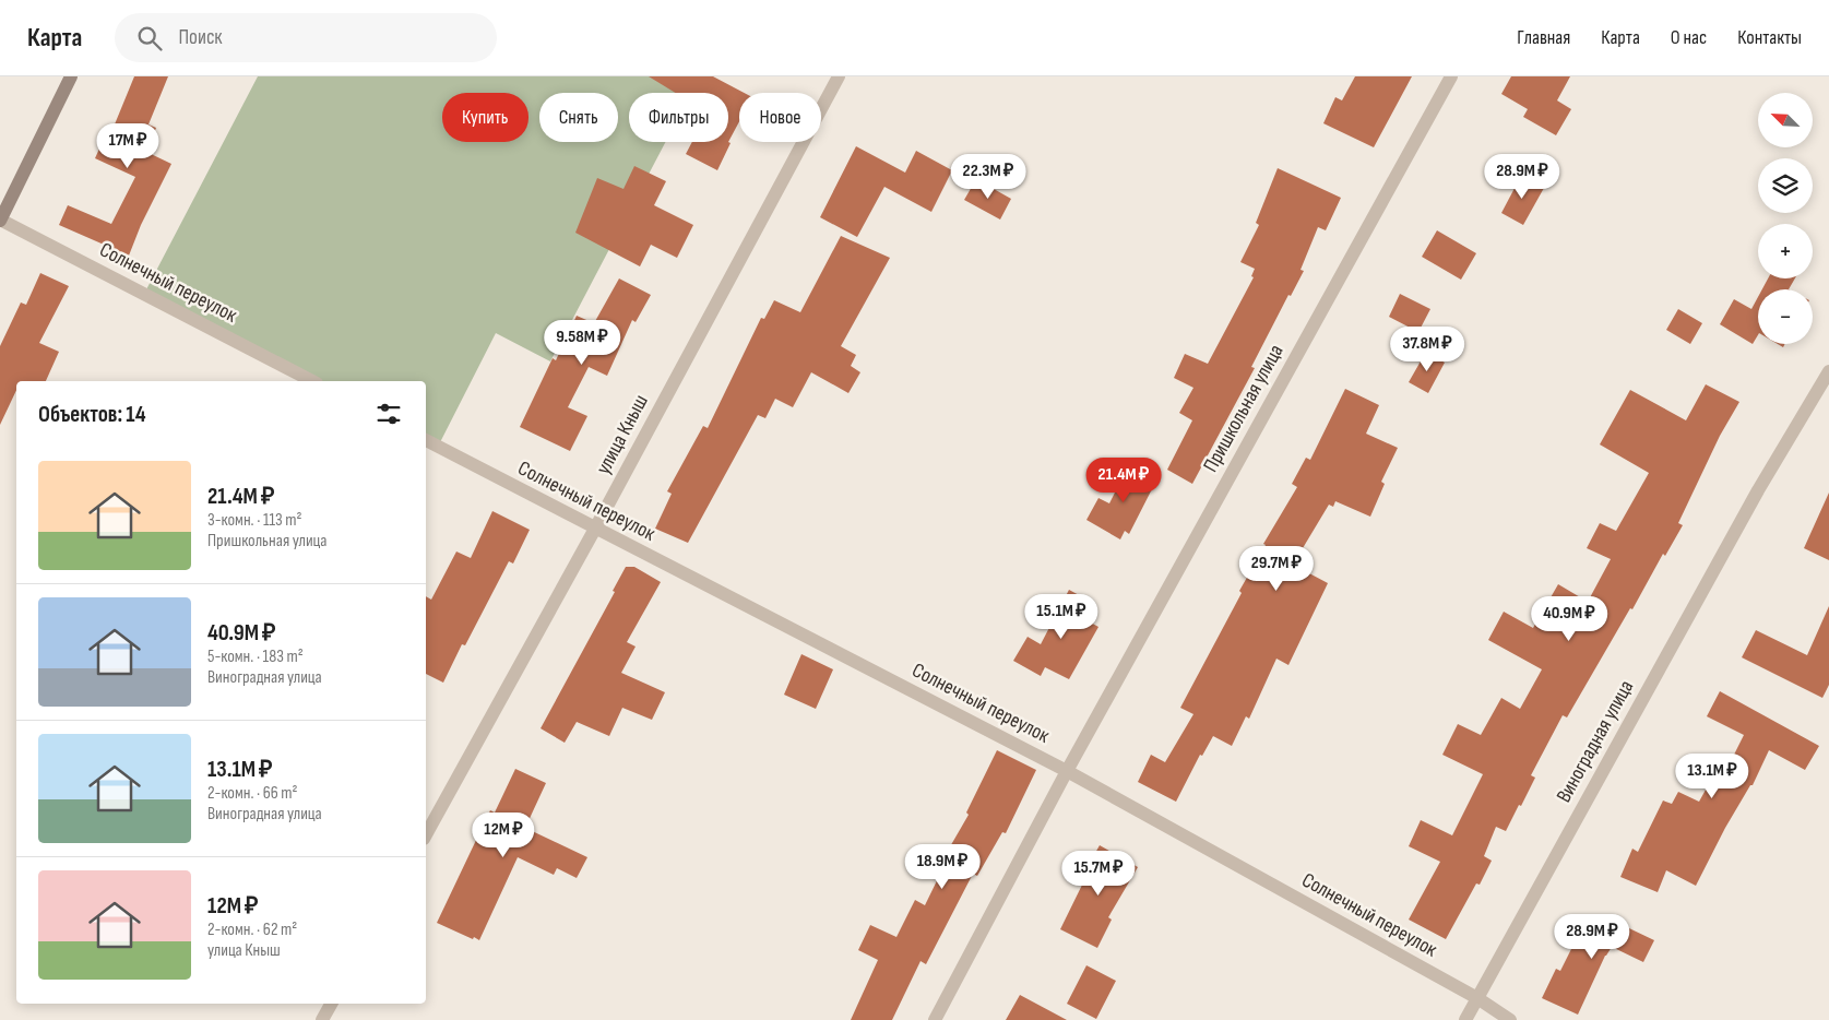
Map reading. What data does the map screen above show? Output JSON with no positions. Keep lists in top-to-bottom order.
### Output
{
  "streets": {
    "street": [
      "Солнечный переулок",
      "Пришкольная улица",
      "улица Кныш",
      "Виноградная улица"
    ]
  },
  "crossings": [
    ["Солнечный переулок", "Пришкольная улица"],
    ["Солнечный переулок", "улица Кныш"],
    ["Солнечный переулок", "Виноградная улица"]
  ],
  "north": "top left",
  "page": {
    "header": "Карта",
    "search": "Поиск",
    "nav": [
      "Главная",
      "Карта",
      "О нас",
      "Контакты"
    ],
    "map_buttons": ["+", "−"],
    "chip": [
      "Купить",
      "Снять",
      "Фильтры",
      "Новое"
    ],
    "price": [
      "17M ₽",
      "22.3M ₽",
      "28.9M ₽",
      "9.58M ₽",
      "37.8M ₽",
      "21.4M ₽",
      "29.7M ₽",
      "15.1M ₽",
      "40.9M ₽",
      "13.1M ₽",
      "12M ₽",
      "18.9M ₽",
      "15.7M ₽",
      "28.9M ₽"
    ],
    "heading": "Объектов: 14",
    "list": [
      {
        "name": "21.4M ₽",
        "note": "3-комн. · 113 m² · Пришкольная улица"
      },
      {
        "name": "40.9M ₽",
        "note": "5-комн. · 183 m² · Виноградная улица"
      },
      {
        "name": "13.1M ₽",
        "note": "2-комн. · 66 m² · Виноградная улица"
      },
      {
        "name": "12M ₽",
        "note": "2-комн. · 62 m² · улица Кныш"
      }
    ]
  }
}
